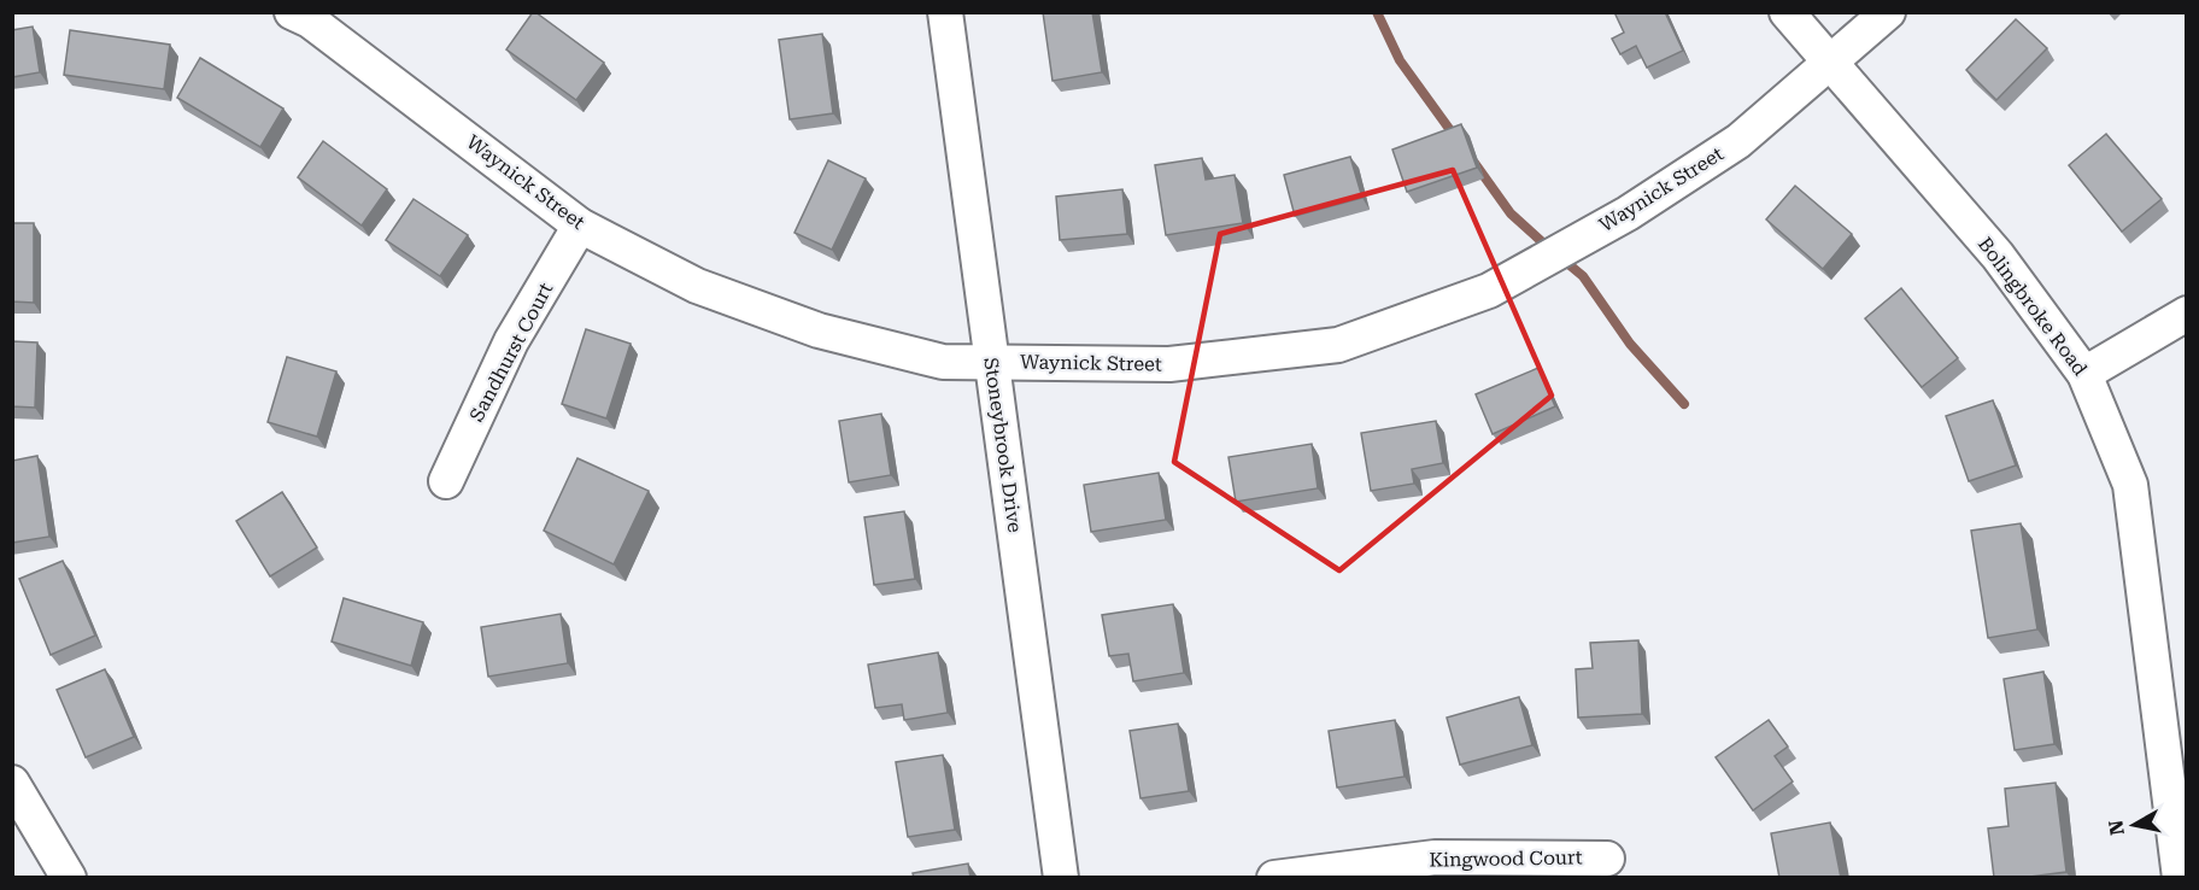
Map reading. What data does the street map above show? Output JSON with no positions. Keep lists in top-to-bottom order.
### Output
{
  "streets": {
    "street": [
      "Waynick Street",
      "Bolingbroke Road",
      "Sandhurst Court",
      "Stoneybrook Drive",
      "Kingwood Court"
    ]
  },
  "crossings": [
    ["Waynick Street", "Bolingbroke Road"],
    ["Waynick Street", "Sandhurst Court"],
    ["Waynick Street", "Stoneybrook Drive"]
  ],
  "north": "left"
}
